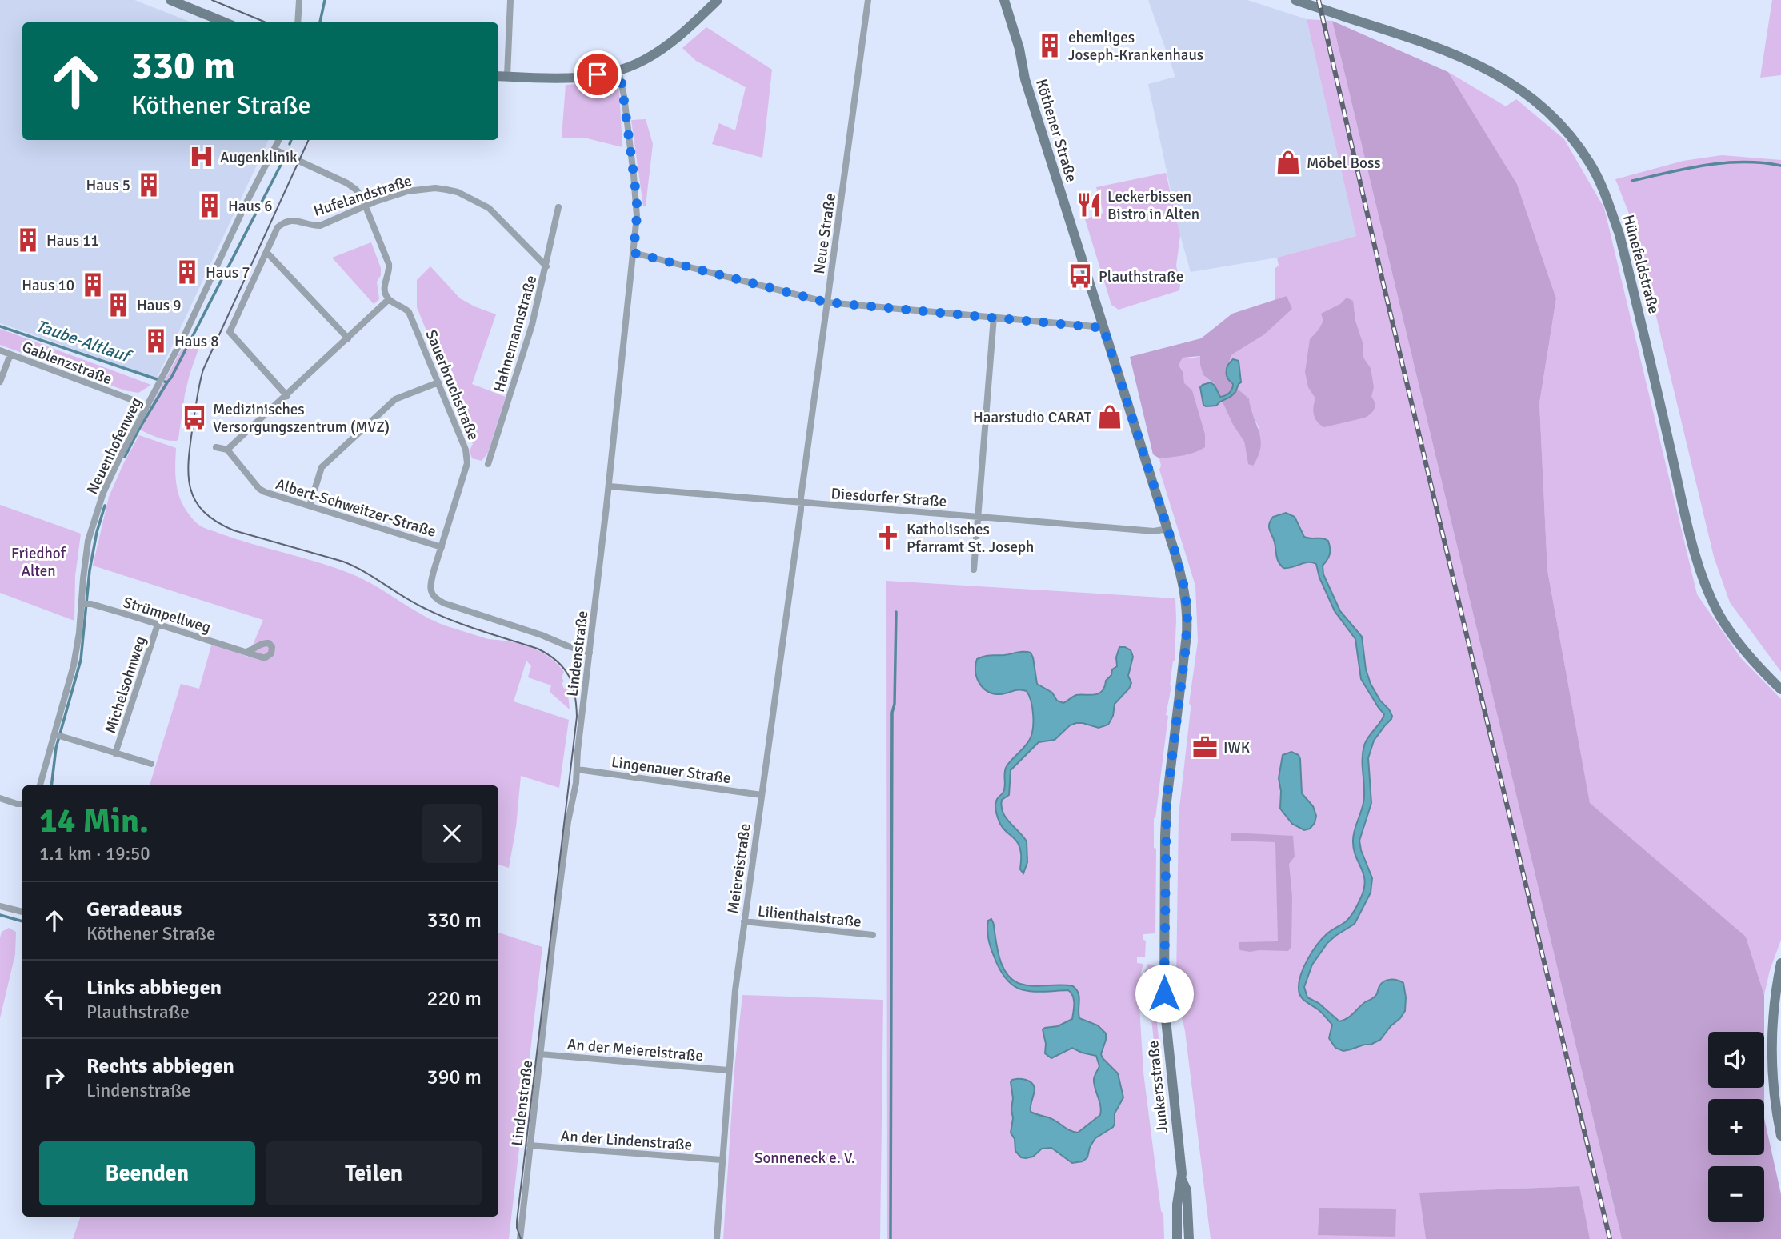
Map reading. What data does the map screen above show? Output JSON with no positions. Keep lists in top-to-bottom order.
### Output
{
  "streets": {
    "main road": ["Köthener Straße", "Hünefeldstraße", "Junkersstraße"],
    "street": [
      "Hufelandstraße",
      "Neue Straße",
      "Hahnemannstraße",
      "Gablenzstraße",
      "Sauerbruchstraße",
      "Neuenhofenweg",
      "Diesdorfer Straße",
      "Albert-Schweitzer-Straße",
      "Strümpellweg",
      "Lindenstraße",
      "Michelsohnweg",
      "Lingenauer Straße",
      "Meiereistraße",
      "Lilienthalstraße",
      "An der Meiereistraße",
      "An der Lindenstraße"
    ]
  },
  "crossings": [
    ["Köthener Straße", "Diesdorfer Straße"],
    ["Köthener Straße", "Junkersstraße"],
    ["Hufelandstraße", "Hahnemannstraße"],
    ["Neue Straße", "Diesdorfer Straße"],
    ["Neue Straße", "Meiereistraße"],
    ["Gablenzstraße", "Neuenhofenweg"],
    ["Sauerbruchstraße", "Albert-Schweitzer-Straße"],
    ["Sauerbruchstraße", "Lindenstraße"],
    ["Neuenhofenweg", "Strümpellweg"],
    ["Diesdorfer Straße", "Lindenstraße"],
    ["Diesdorfer Straße", "Meiereistraße"],
    ["Strümpellweg", "Michelsohnweg"],
    ["Lindenstraße", "Lingenauer Straße"],
    ["Lindenstraße", "An der Meiereistraße"],
    ["Lindenstraße", "An der Lindenstraße"],
    ["Lingenauer Straße", "Meiereistraße"],
    ["Meiereistraße", "Lilienthalstraße"],
    ["Meiereistraße", "An der Meiereistraße"],
    ["Meiereistraße", "An der Lindenstraße"]
  ],
  "water": ["Taube-Altlauf"],
  "parks": ["Friedhof Alten", "Sonneneck e. V."],
  "places": {
    "building": [
      "ehemliges Joseph-Krankenhaus",
      "Haus 5",
      "Haus 6",
      "Haus 11",
      "Haus 7",
      "Haus 10",
      "Haus 9",
      "Haus 8"
    ],
    "hospital": ["Augenklinik"],
    "shop": ["Möbel Boss", "Haarstudio CARAT"],
    "restaurant": ["Leckerbissen Bistro in Alten"],
    "bus stop": ["Plauthstraße", "Medizinisches Versorgungszentrum (MVZ)"],
    "church": ["Katholisches Pfarramt St. Joseph"],
    "office": ["IWK"]
  },
  "page": {
    "turn": ["330 m", "Köthener Straße"],
    "heading": ["14 Min.", "1.1 km · 19:50"],
    "list": [
      {
        "name": "Geradeaus",
        "note": "Köthener Straße",
        "value": "330 m"
      },
      {
        "name": "Links abbiegen",
        "note": "Plauthstraße",
        "value": "220 m"
      },
      {
        "name": "Rechts abbiegen",
        "note": "Lindenstraße",
        "value": "390 m"
      }
    ],
    "map_buttons": ["+", "−"],
    "buttons": ["Beenden", "Teilen"]
  }
}
